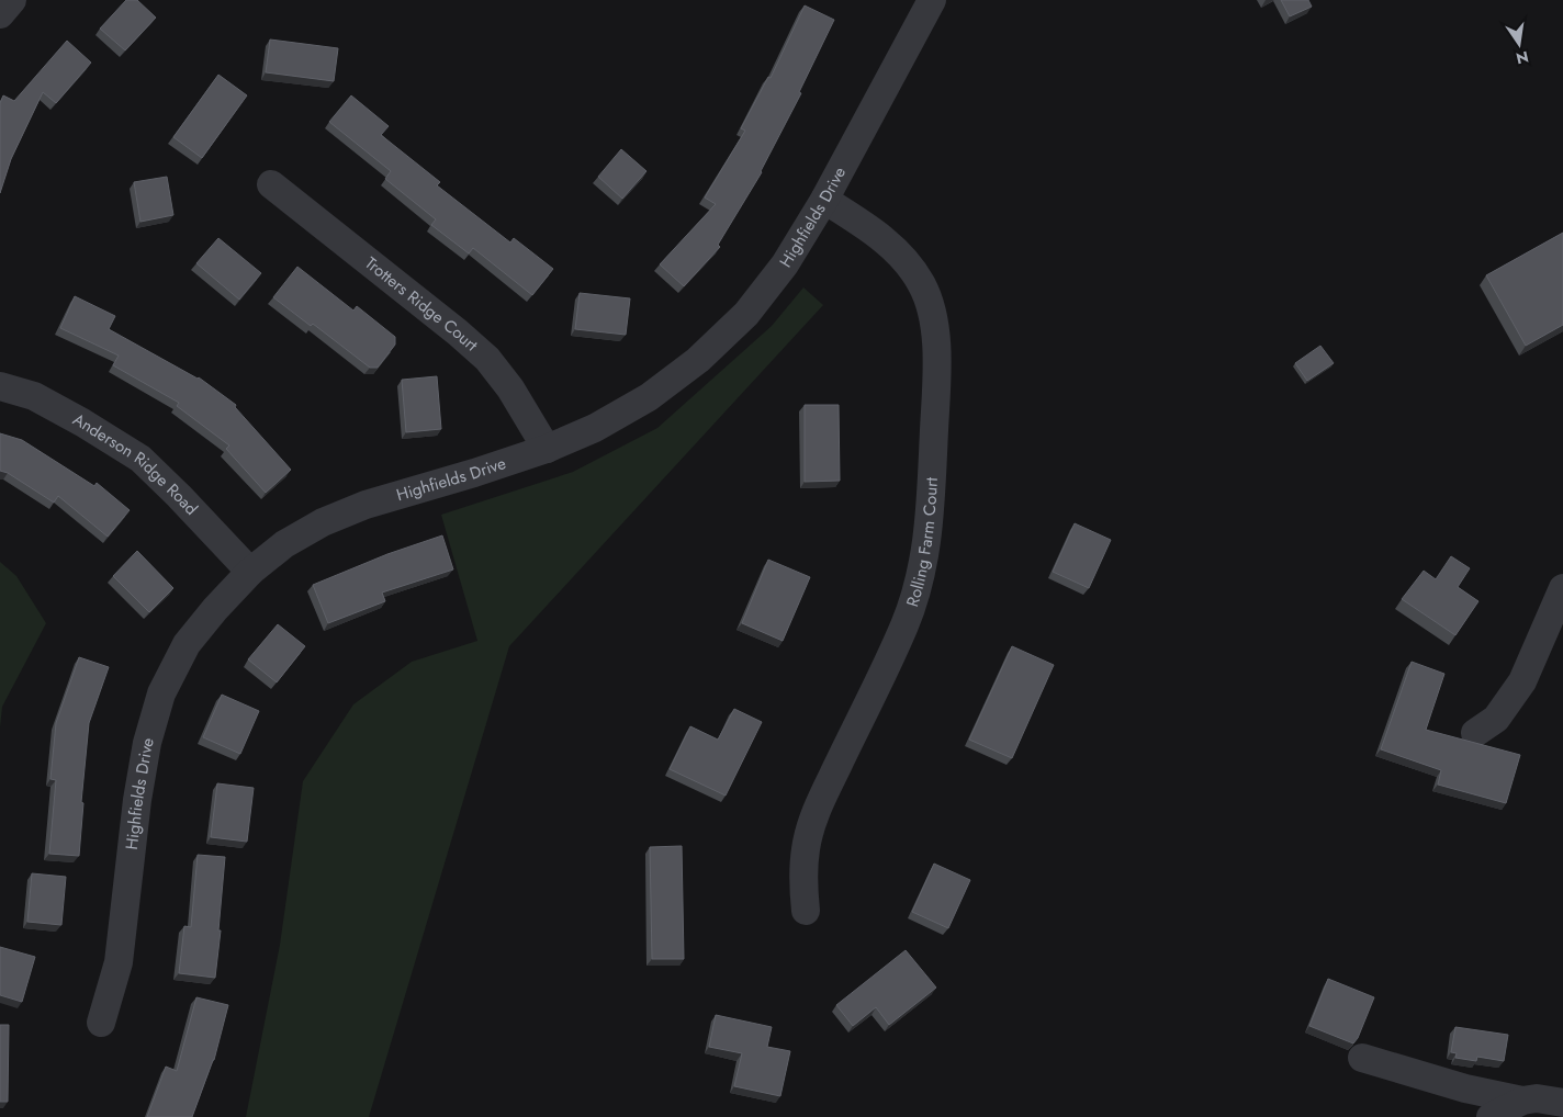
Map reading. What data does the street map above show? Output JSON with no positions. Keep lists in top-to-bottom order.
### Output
{
  "streets": {
    "street": [
      "Highfields Drive",
      "Trotters Ridge Court",
      "Anderson Ridge Road",
      "Rolling Farm Court"
    ]
  },
  "crossings": [
    ["Highfields Drive", "Trotters Ridge Court"],
    ["Highfields Drive", "Anderson Ridge Road"],
    ["Highfields Drive", "Rolling Farm Court"]
  ],
  "north": "bottom"
}
